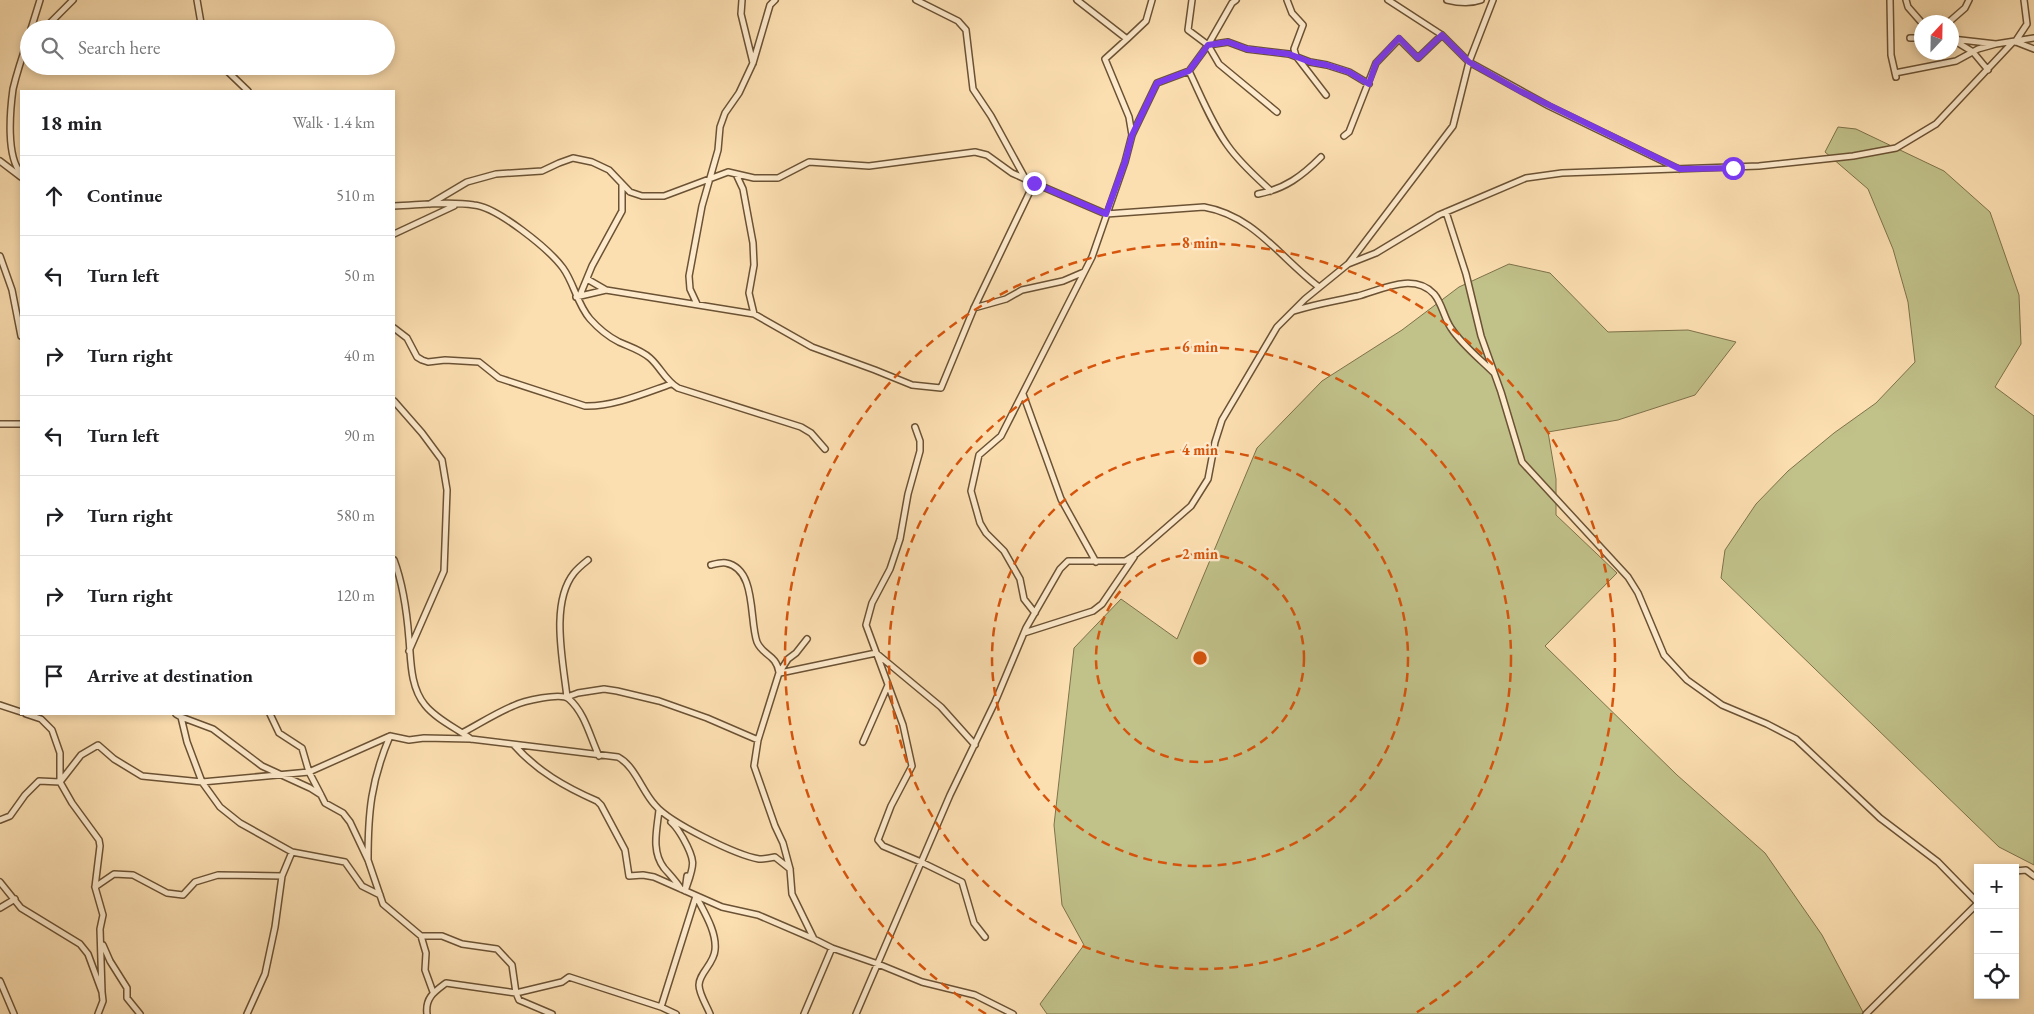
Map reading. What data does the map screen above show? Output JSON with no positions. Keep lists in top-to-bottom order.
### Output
{
  "north": "top",
  "page": {
    "search": "Search here",
    "heading": ["18 min", "Walk · 1.4 km"],
    "list": [
      ["Continue", "510 m"],
      ["Turn left", "50 m"],
      ["Turn right", "40 m"],
      ["Turn left", "90 m"],
      ["Turn right", "580 m"],
      ["Turn right", "120 m"],
      "Arrive at destination"
    ],
    "map_buttons": ["+", "−"]
  },
  "rings": [
    "8 min",
    "6 min",
    "4 min",
    "2 min"
  ]
}
